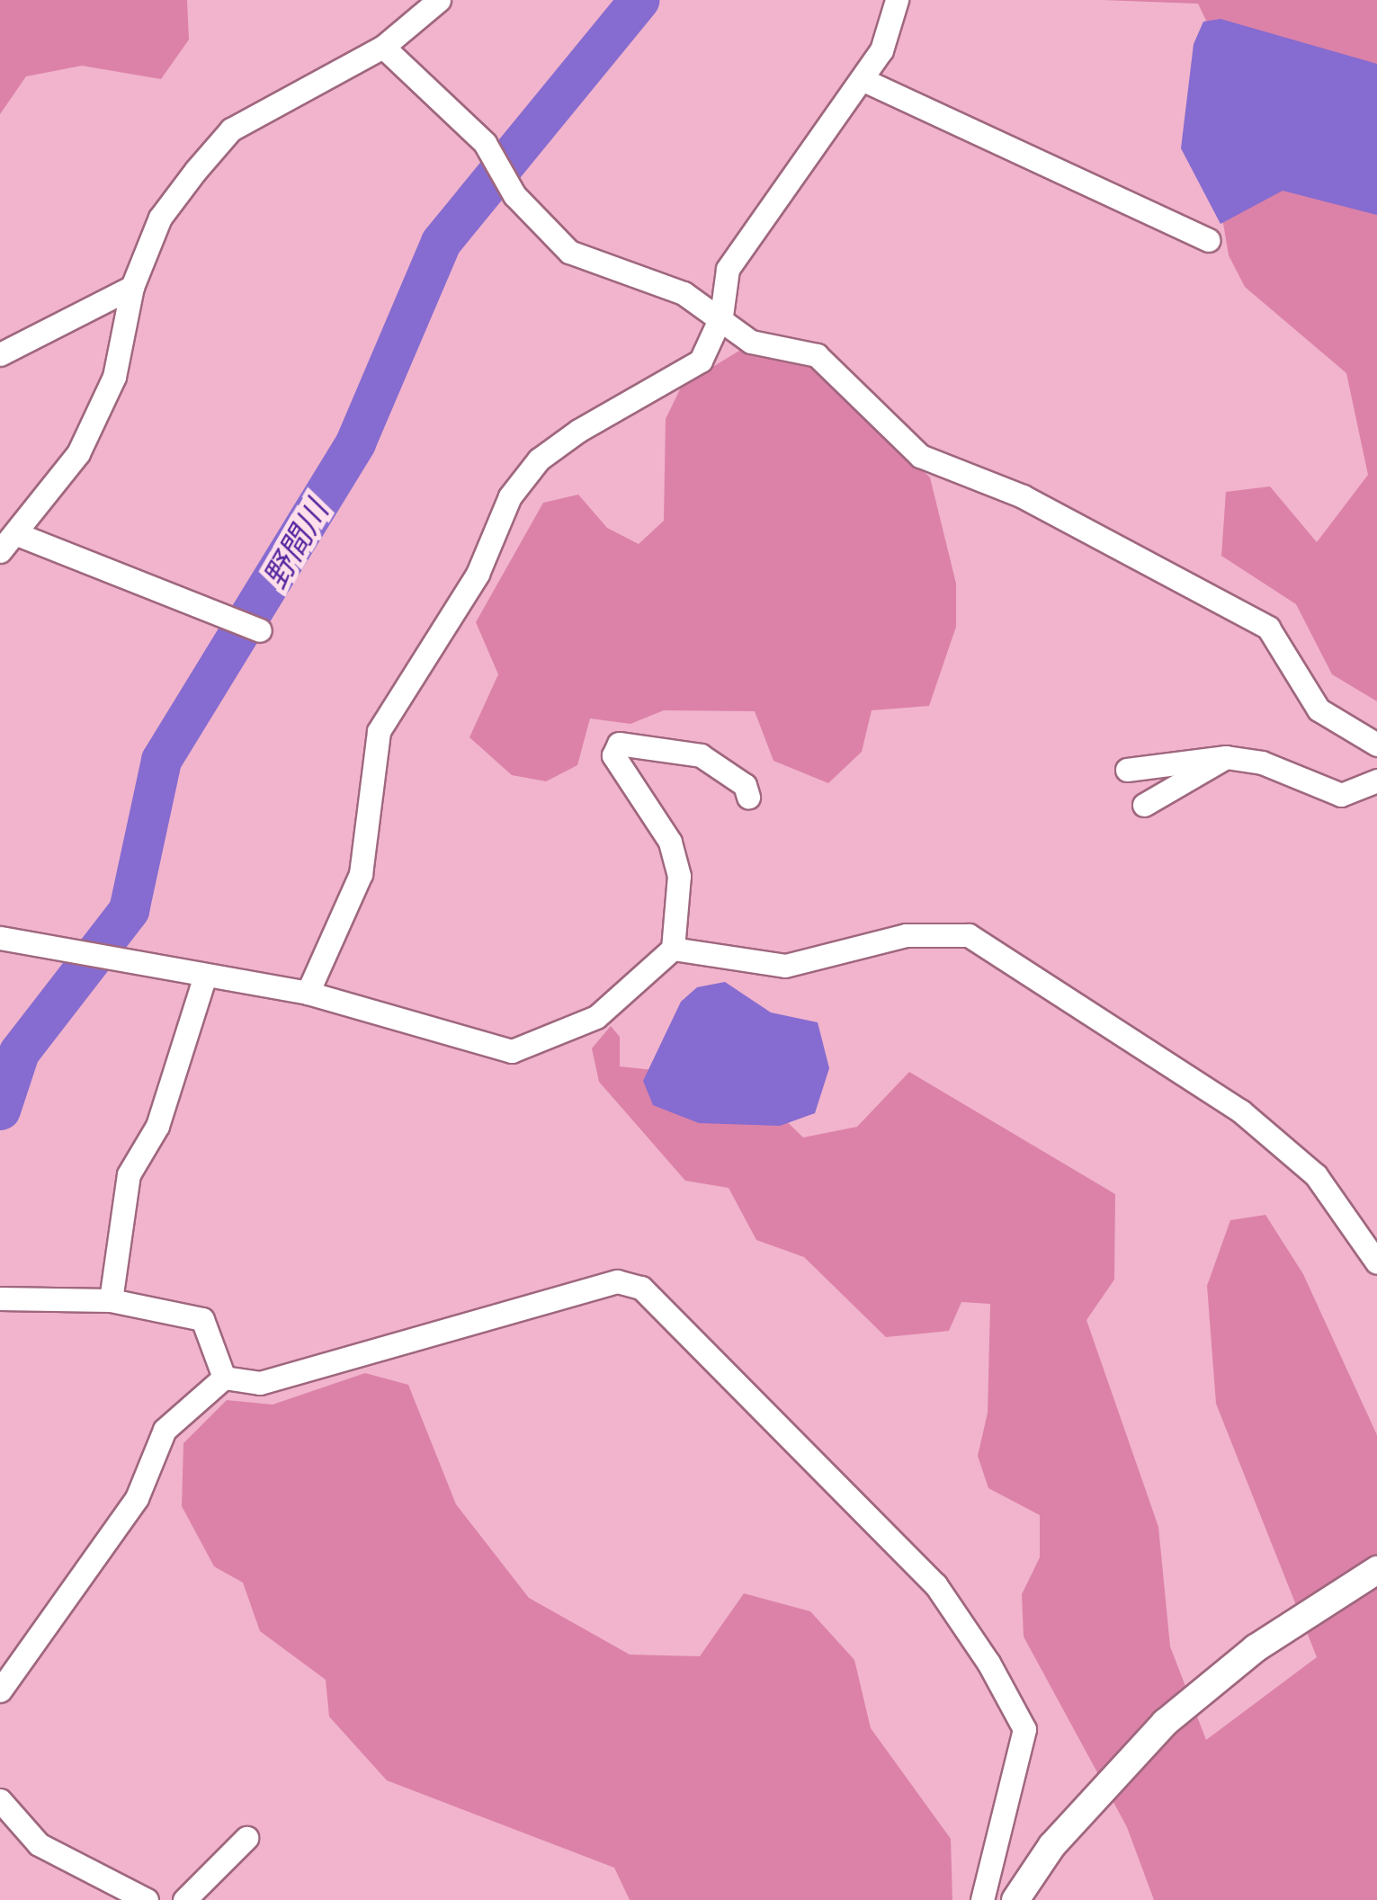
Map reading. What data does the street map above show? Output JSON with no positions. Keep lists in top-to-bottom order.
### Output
{
  "water": ["野間川"]
}
